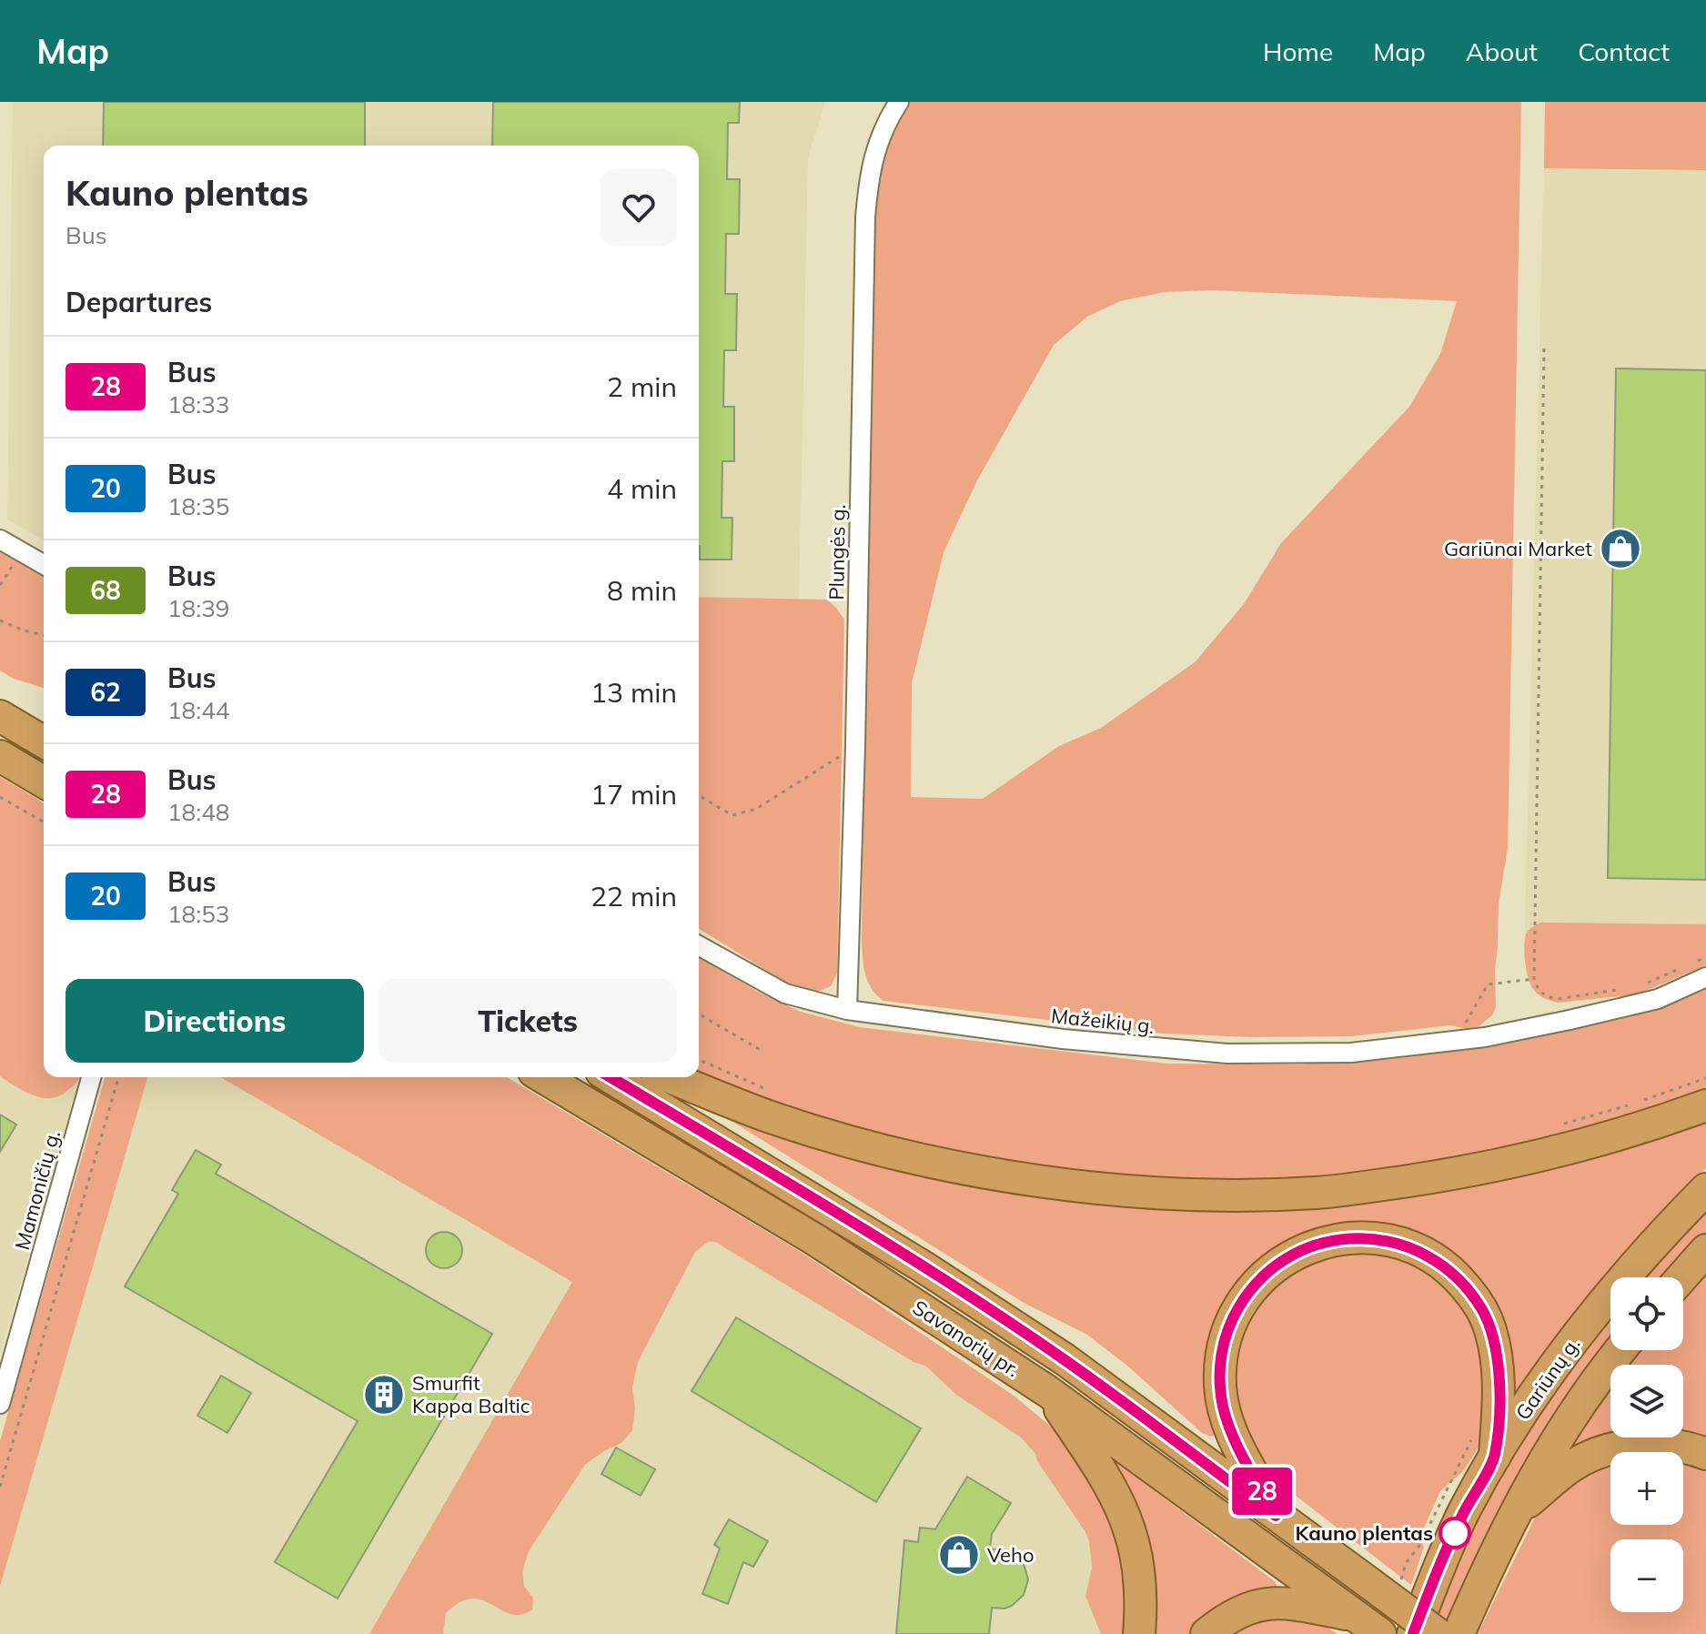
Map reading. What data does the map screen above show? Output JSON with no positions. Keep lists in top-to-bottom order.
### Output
{
  "streets": {
    "highway": ["Savanorių pr.", "Gariūnų g."],
    "street": ["Plungės g.", "Mažeikių g.", "Mamoničių g."]
  },
  "crossings": [
    ["Plungės g.", "Mažeikių g."]
  ],
  "places": {
    "shop": ["Gariūnai Market", "Veho"],
    "building": ["Smurfit Kappa Baltic"],
    "other": ["Kauno plentas"]
  },
  "lines": ["bus line 28"],
  "page": {
    "header": "Map",
    "nav": [
      "Home",
      "Map",
      "About",
      "Contact"
    ],
    "on_map": "28",
    "heading": [
      ["Kauno plentas", "Bus"],
      "Departures"
    ],
    "list": [
      {
        "mark": "28",
        "name": "Bus",
        "note": "18:33",
        "value": "2 min"
      },
      {
        "mark": "20",
        "name": "Bus",
        "note": "18:35",
        "value": "4 min"
      },
      {
        "mark": "68",
        "name": "Bus",
        "note": "18:39",
        "value": "8 min"
      },
      {
        "mark": "62",
        "name": "Bus",
        "note": "18:44",
        "value": "13 min"
      },
      {
        "mark": "28",
        "name": "Bus",
        "note": "18:48",
        "value": "17 min"
      },
      {
        "mark": "20",
        "name": "Bus",
        "note": "18:53",
        "value": "22 min"
      }
    ],
    "buttons": ["Directions", "Tickets"],
    "map_buttons": ["+", "−"]
  }
}
